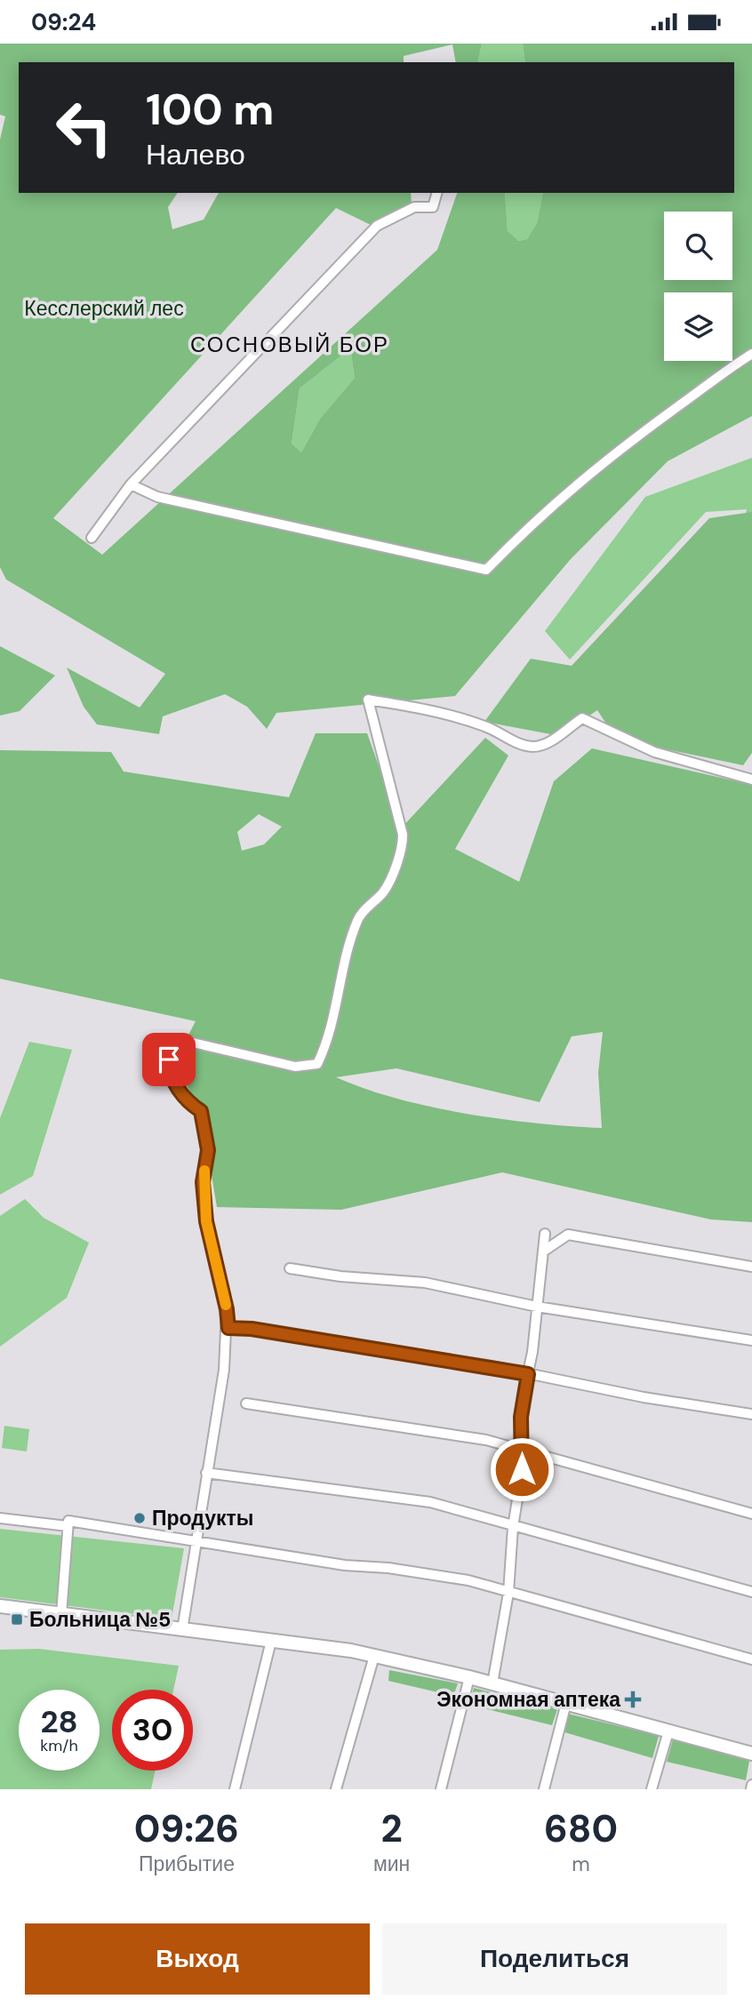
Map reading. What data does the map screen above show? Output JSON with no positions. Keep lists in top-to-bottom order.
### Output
{
  "districts": ["СОСНОВЫЙ БОР"],
  "parks": ["Кесслерский лес"],
  "places": {
    "other": ["Продукты"],
    "transit": ["Больница №5"],
    "health": ["Экономная аптека"]
  },
  "page": {
    "status": "09:24",
    "turn": ["100 m", "Налево"],
    "speed": "28 km/h",
    "limit": "30",
    "eta": [
      "09:26",
      "Прибытие",
      "2",
      "мин",
      "680",
      "m"
    ],
    "buttons": ["Выход", "Поделиться"]
  }
}
